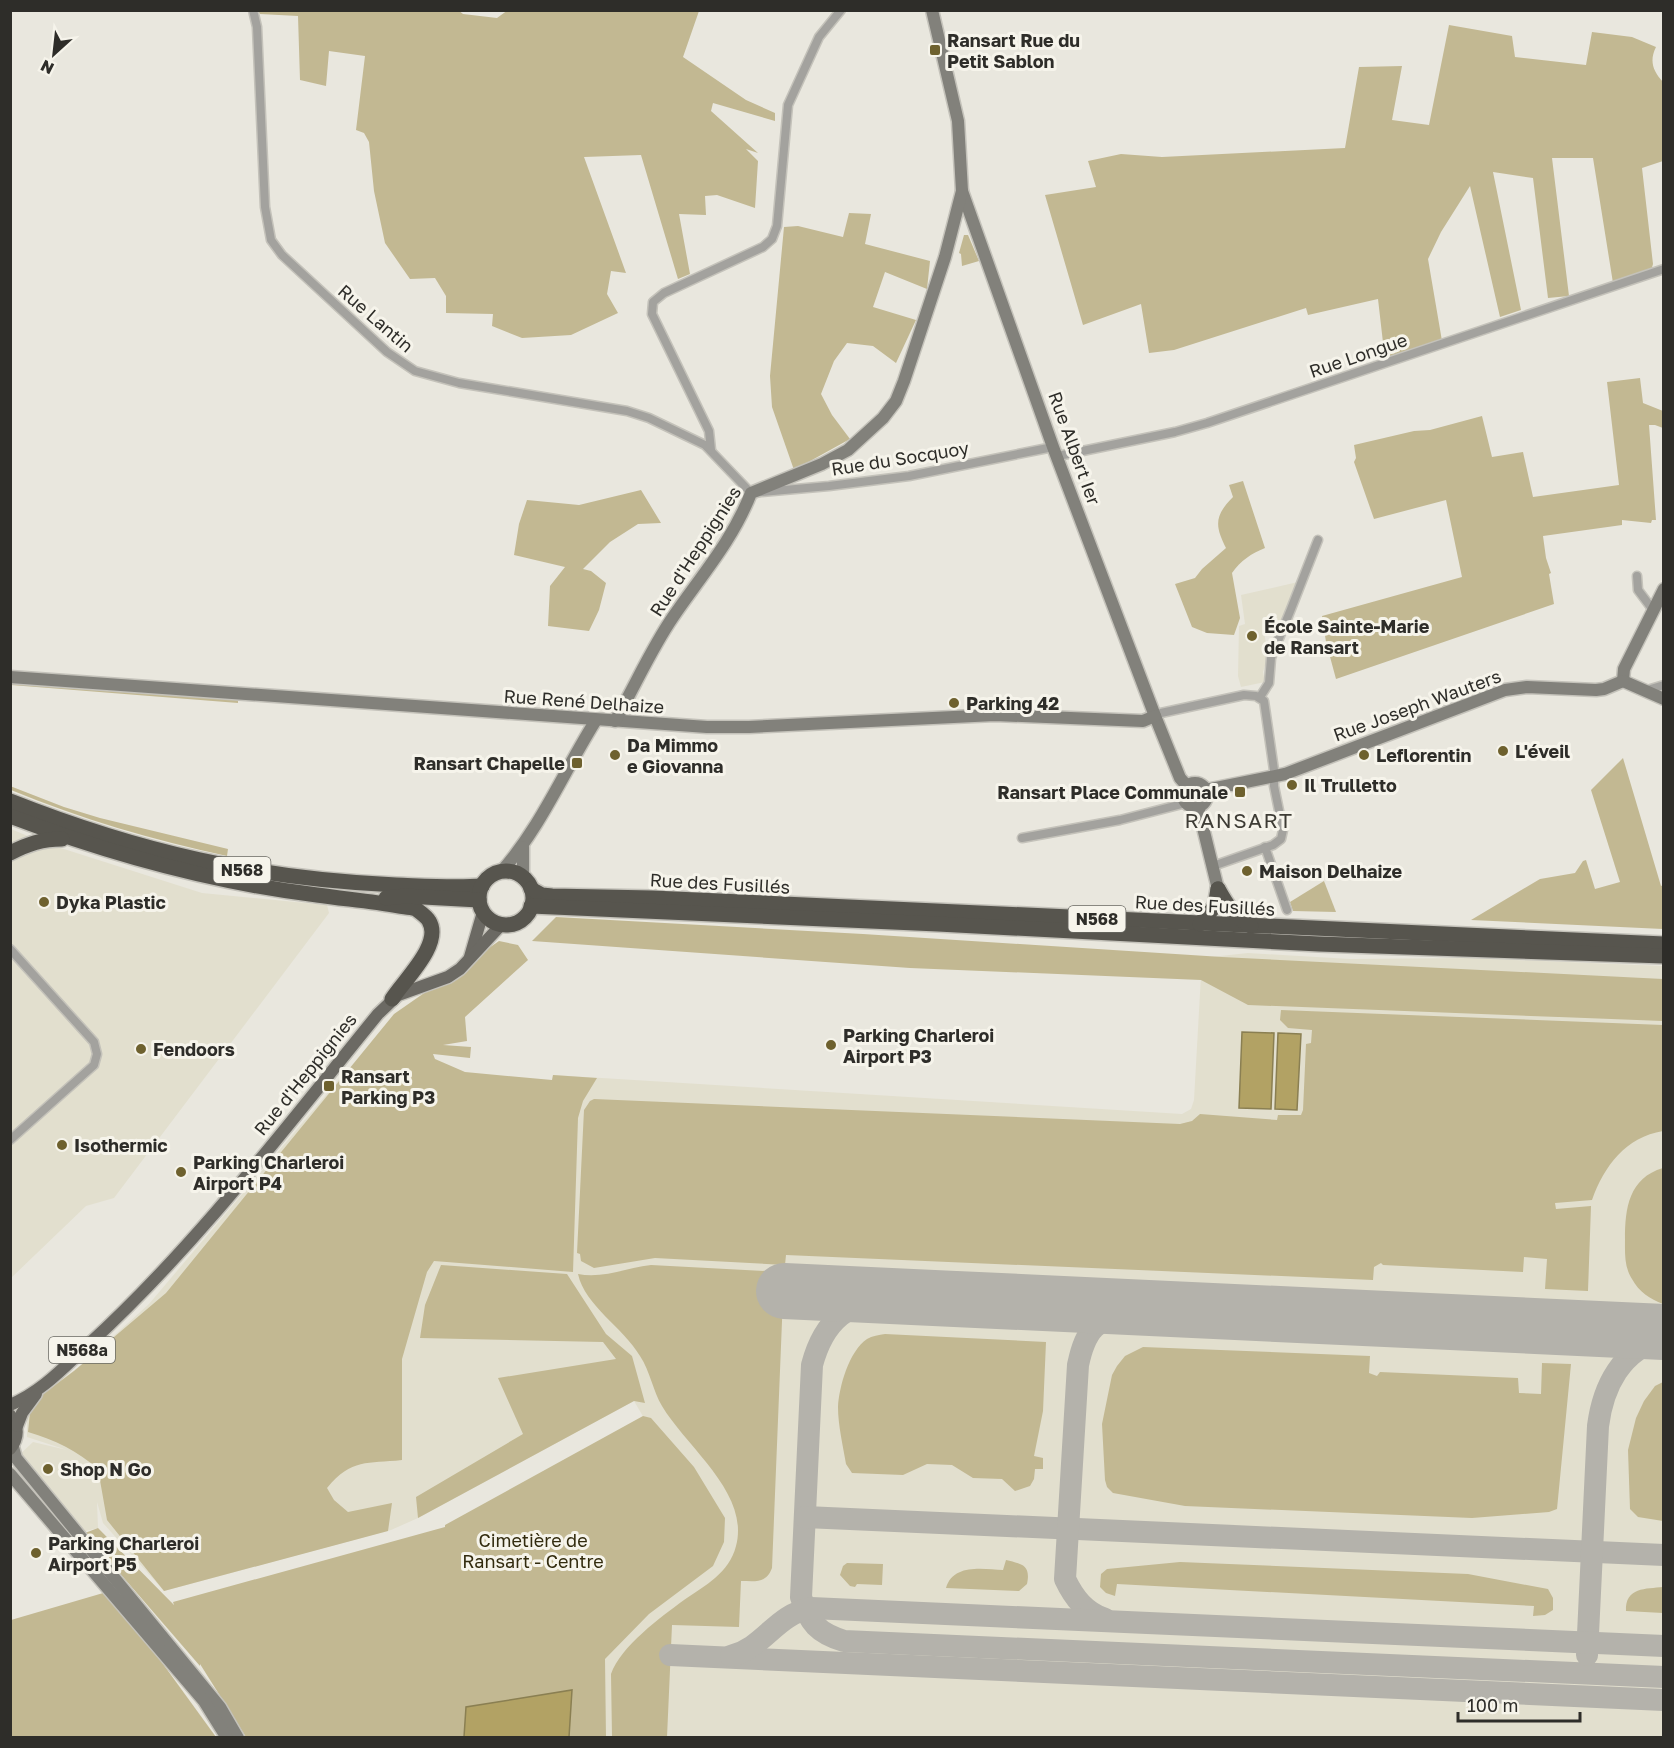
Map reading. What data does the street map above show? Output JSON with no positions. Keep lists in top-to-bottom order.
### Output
{
  "streets": {
    "highway": ["N568", "Rue des Fusillés"],
    "main road": ["Rue d'Heppignies", "N568a"],
    "street": [
      "Rue Lantin",
      "Rue Longue",
      "Rue Albert Ier",
      "Rue du Socquoy",
      "Rue René Delhaize",
      "Rue Joseph Wauters"
    ]
  },
  "crossings": [
    ["Rue Lantin", "Rue du Socquoy"],
    ["Rue Lantin", "Rue d'Heppignies"],
    ["Rue Longue", "Rue Albert Ier"],
    ["Rue Longue", "Rue du Socquoy"],
    ["Rue Albert Ier", "Rue du Socquoy"],
    ["Rue Albert Ier", "Rue d'Heppignies"],
    ["Rue Albert Ier", "Rue René Delhaize"],
    ["Rue Albert Ier", "Rue Joseph Wauters"],
    ["Rue du Socquoy", "Rue d'Heppignies"],
    ["Rue d'Heppignies", "Rue René Delhaize"],
    ["Rue d'Heppignies", "N568"],
    ["Rue d'Heppignies", "Rue des Fusillés"],
    ["Rue d'Heppignies", "N568a"],
    ["N568", "Rue des Fusillés"]
  ],
  "districts": ["RANSART"],
  "parks": ["Cimetière de Ransart - Centre"],
  "places": {
    "transit": [
      "Ransart Rue du Petit Sablon",
      "Ransart Chapelle",
      "Ransart Place Communale",
      "Ransart Parking P3"
    ],
    "other": [
      "École Sainte-Marie de Ransart",
      "Parking 42",
      "L'éveil",
      "Da Mimmo e Giovanna",
      "Leflorentin",
      "Il Trulletto",
      "Maison Delhaize",
      "Dyka Plastic",
      "Parking Charleroi Airport P3",
      "Fendoors",
      "Isothermic",
      "Parking Charleroi Airport P4",
      "Shop N Go",
      "Parking Charleroi Airport P5"
    ]
  },
  "scale_bar": "100 m",
  "north": "bottom left"
}
